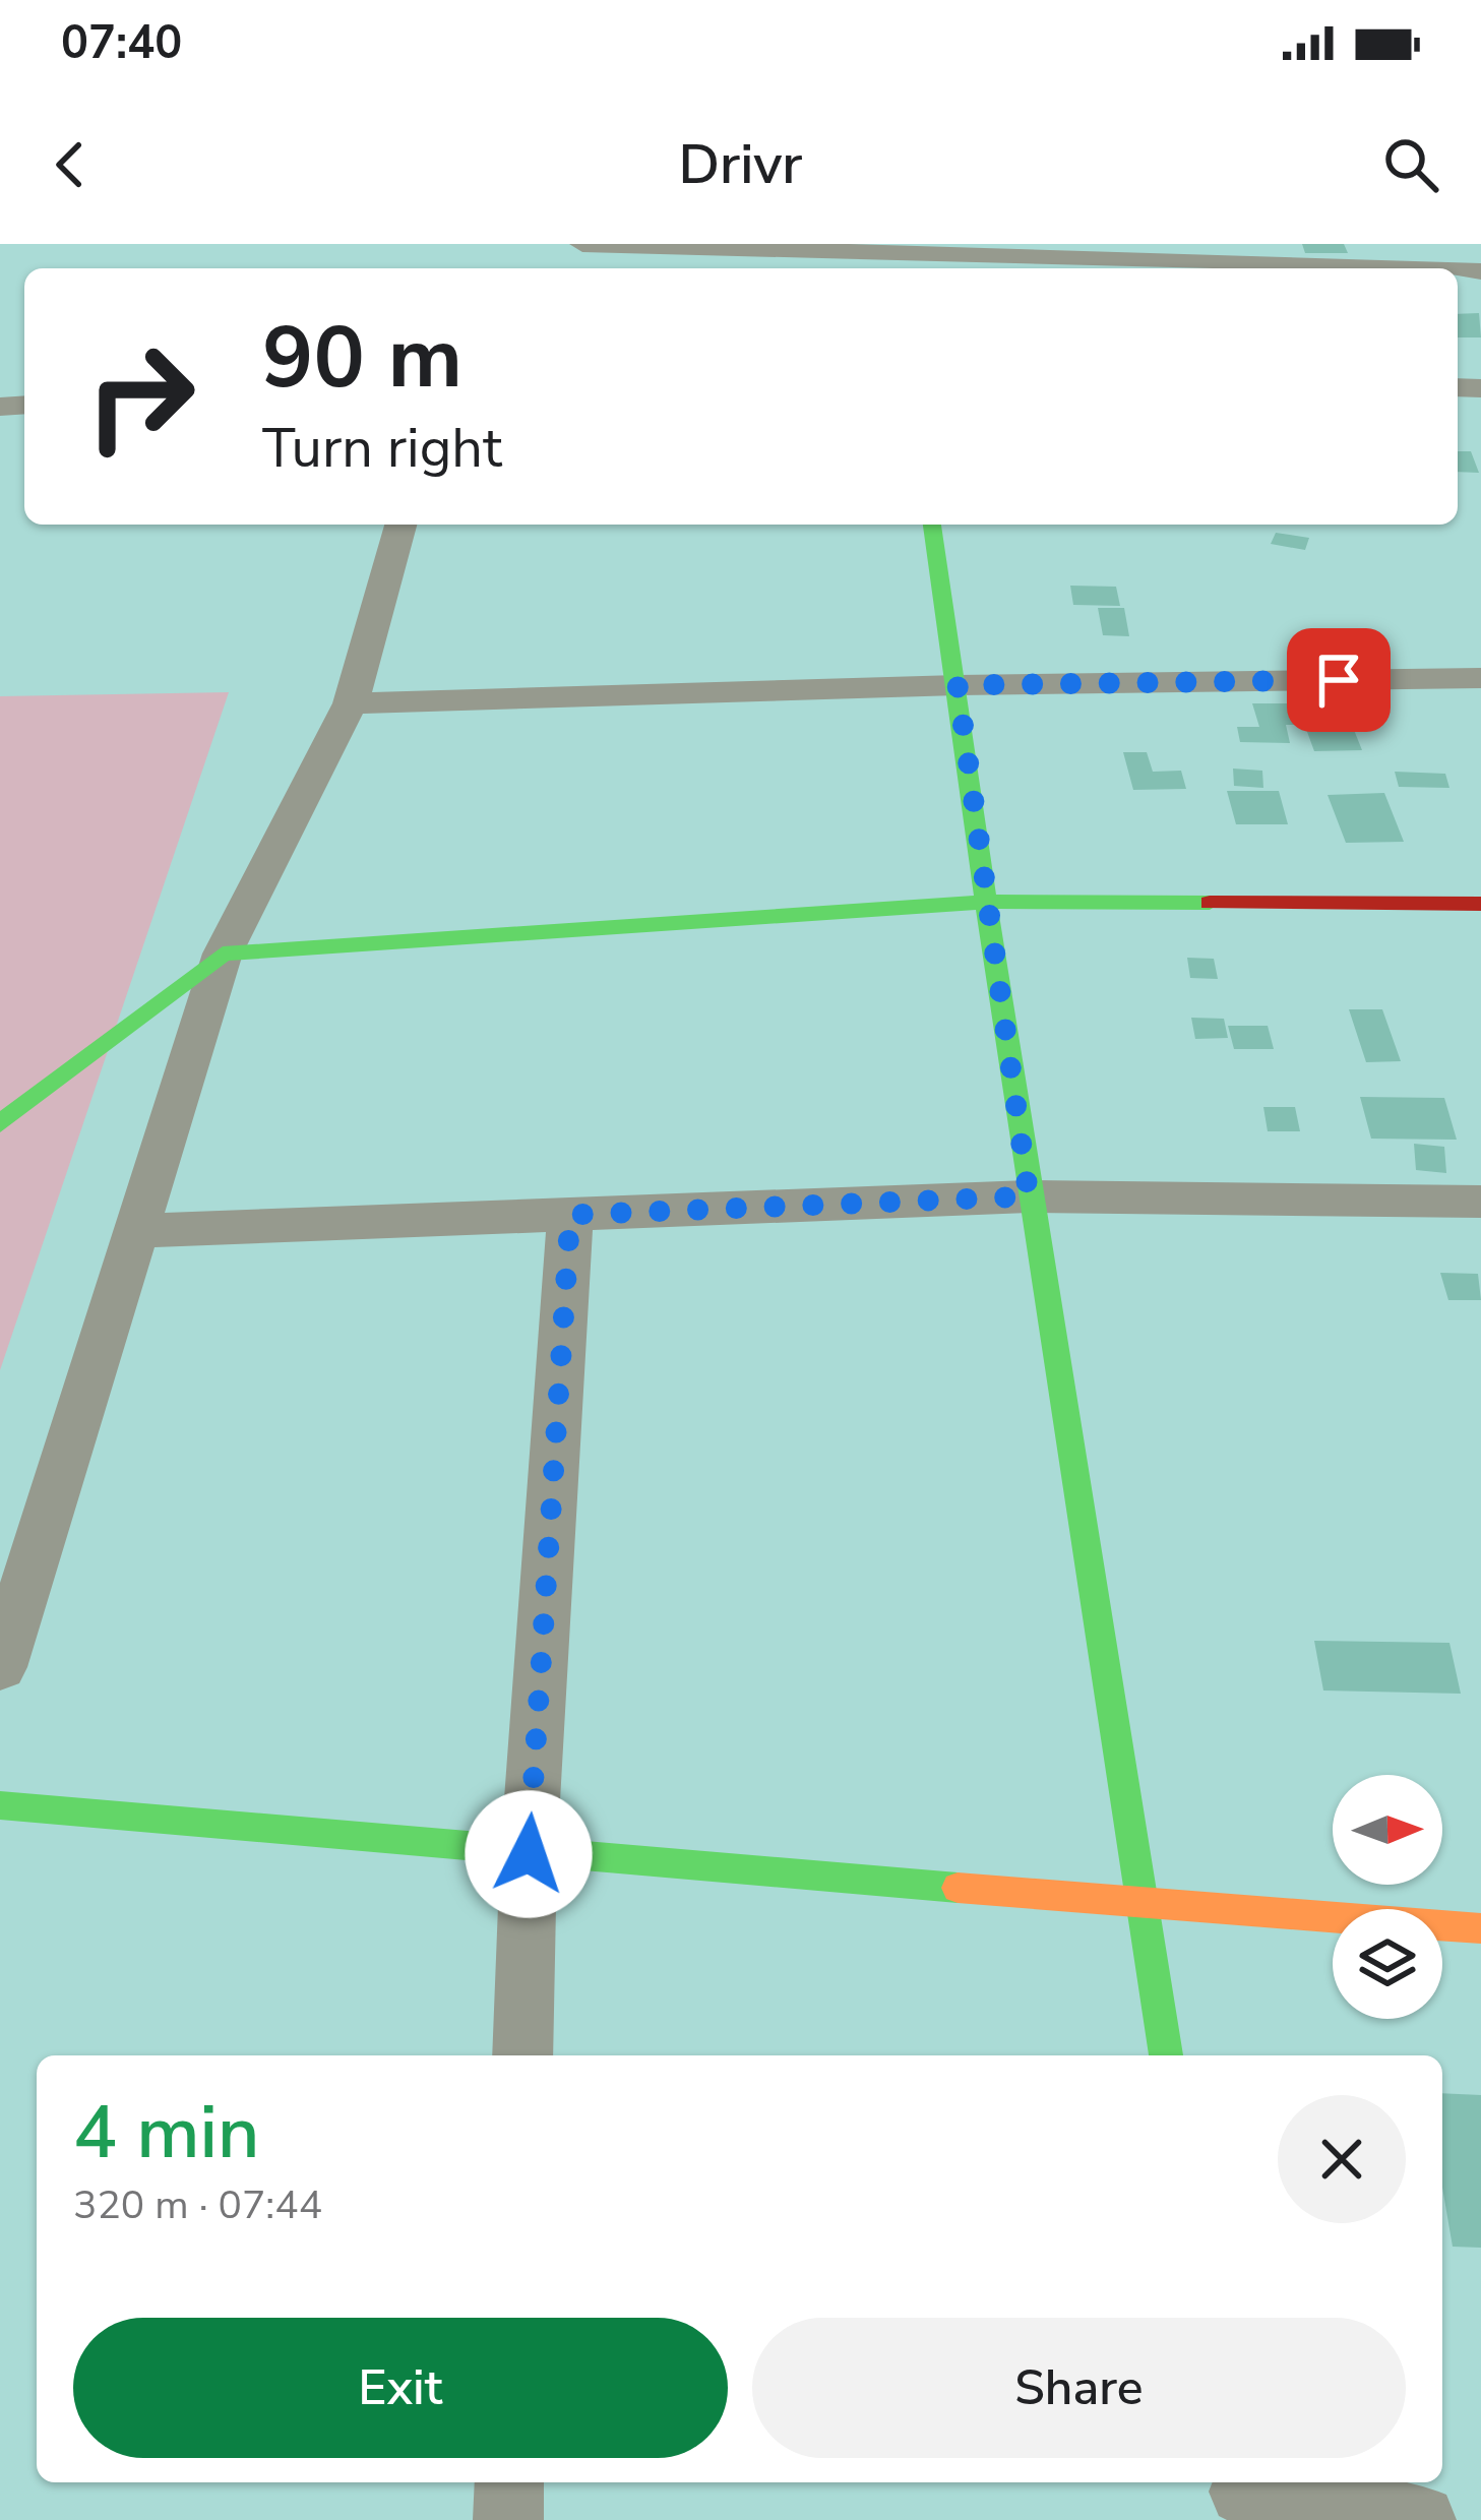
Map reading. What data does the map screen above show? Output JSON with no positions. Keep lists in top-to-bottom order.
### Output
{
  "north": "right",
  "page": {
    "status": "07:40",
    "header": "Drivr",
    "turn": ["90 m", "Turn right"],
    "heading": ["4 min", "320 m · 07:44"],
    "buttons": ["Exit", "Share"]
  }
}
